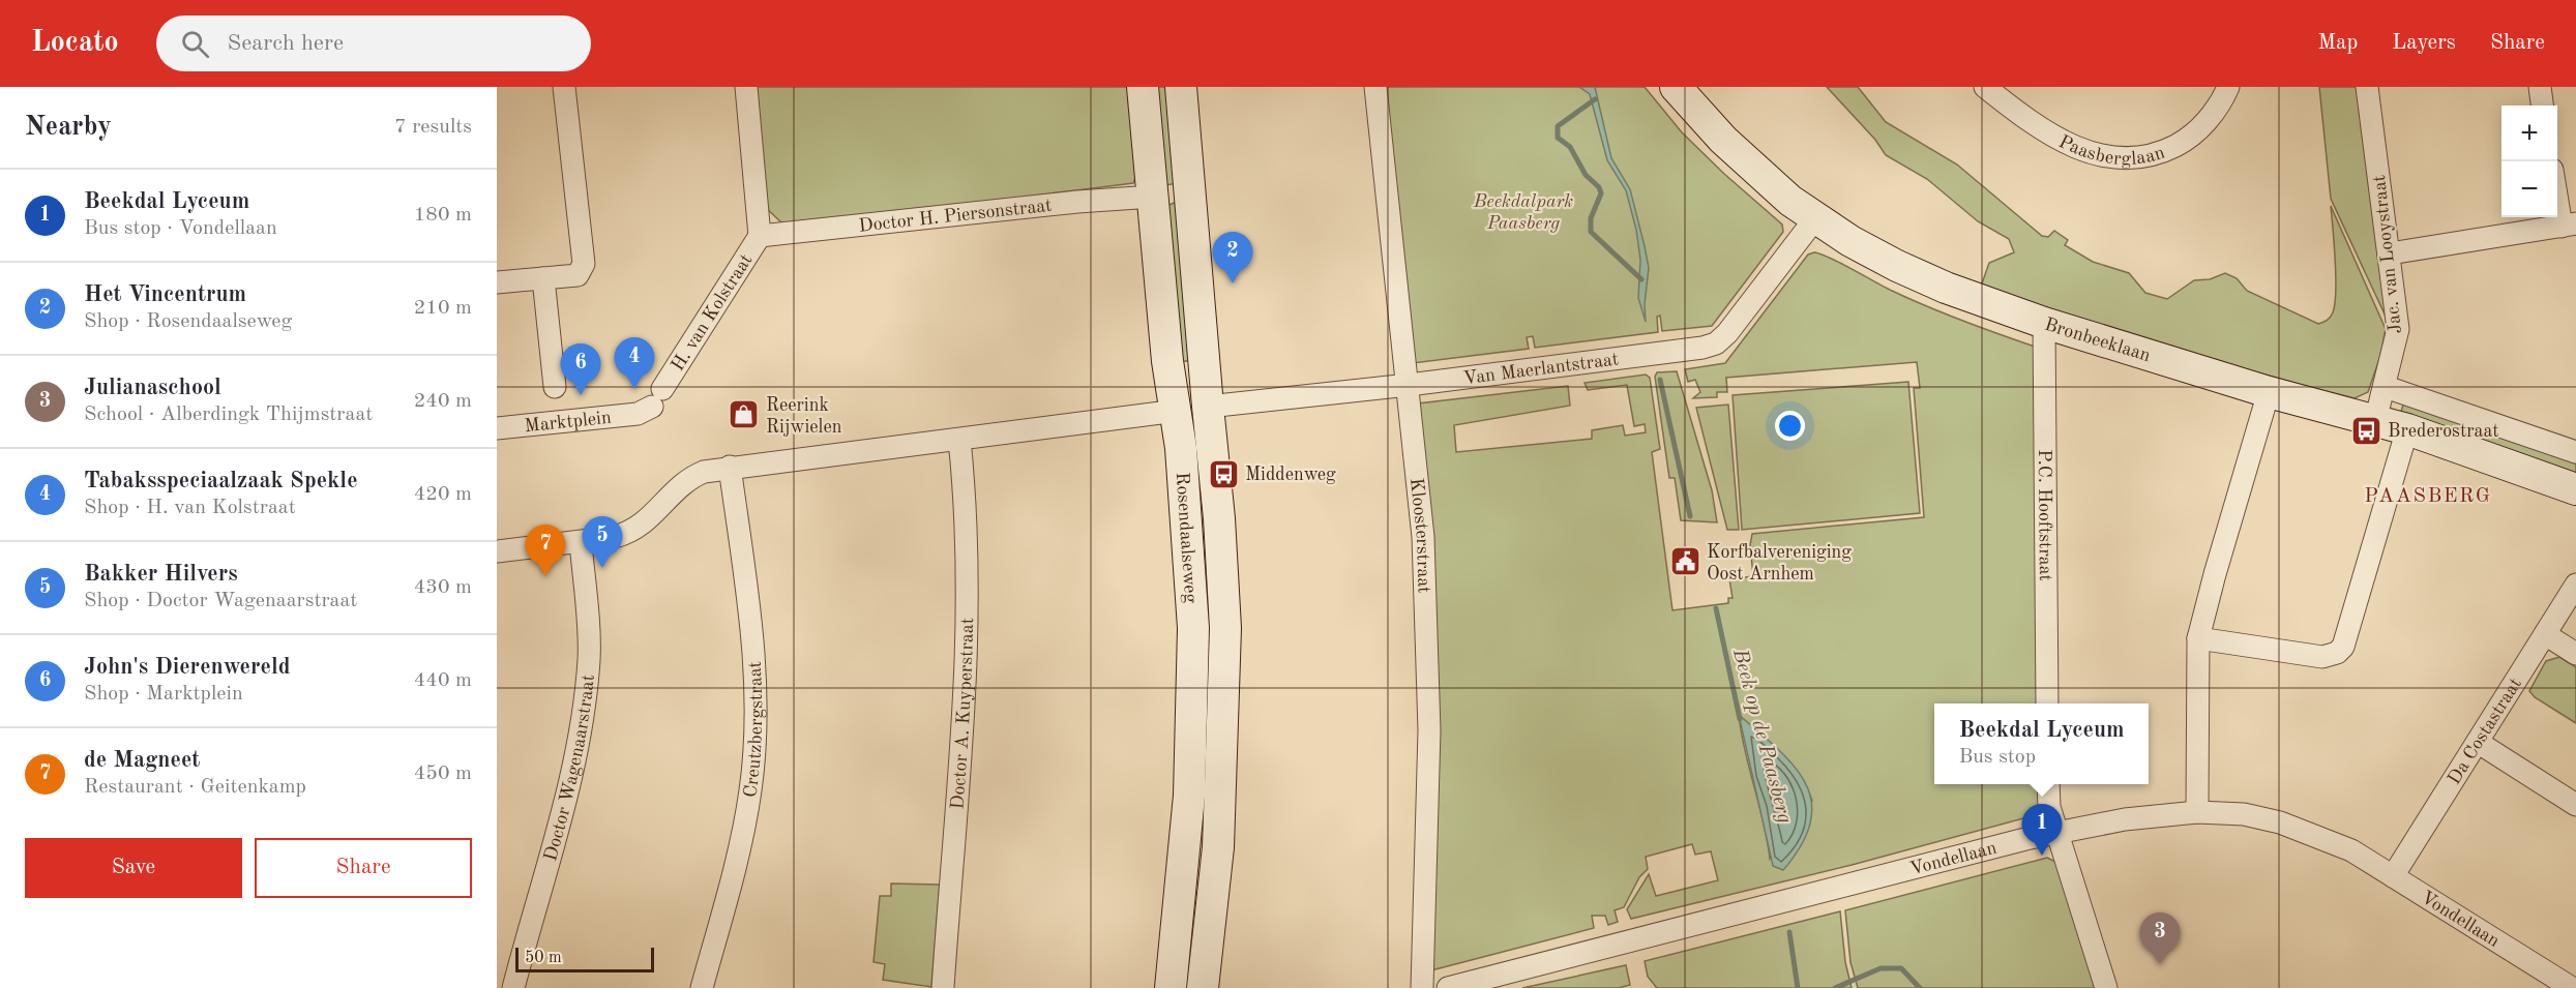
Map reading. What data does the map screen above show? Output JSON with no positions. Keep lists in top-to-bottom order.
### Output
{
  "streets": {
    "street": [
      "Paasberglaan",
      "Doctor H. Piersonstraat",
      "Jac. van Looystraat",
      "H. van Kolstraat",
      "Bronbeeklaan",
      "Van Maerlantstraat",
      "Marktplein",
      "P.C. Hooftstraat",
      "Kloosterstraat",
      "Rosendaalseweg",
      "Doctor A. Kuyperstraat",
      "Creutzbergstraat",
      "Da Costastraat",
      "Doctor Wagenaarstraat",
      "Vondellaan"
    ]
  },
  "crossings": [
    ["Doctor H. Piersonstraat", "H. van Kolstraat"],
    ["Doctor H. Piersonstraat", "Rosendaalseweg"],
    ["Jac. van Looystraat", "Bronbeeklaan"],
    ["H. van Kolstraat", "Marktplein"],
    ["Bronbeeklaan", "Van Maerlantstraat"],
    ["Bronbeeklaan", "P.C. Hooftstraat"],
    ["Van Maerlantstraat", "Kloosterstraat"],
    ["Van Maerlantstraat", "Rosendaalseweg"],
    ["Da Costastraat", "Vondellaan"]
  ],
  "districts": ["PAASBERG"],
  "water": ["Beek op de Paasberg"],
  "parks": ["Beekdalpark Paasberg"],
  "places": {
    "shop": ["Reerink Rijwielen"],
    "bus stop": ["Brederostraat", "Middenweg"],
    "public building": ["Korfbalvereniging Oost Arnhem"]
  },
  "scale_bar": "50 m",
  "page": {
    "header": "Locato",
    "search": "Search here",
    "nav": ["Map", "Layers", "Share"],
    "heading": ["Nearby", "7 results"],
    "map_buttons": ["+", "−"],
    "list": [
      {
        "mark": "1",
        "name": "Beekdal Lyceum",
        "note": "Bus stop · Vondellaan",
        "value": "180 m"
      },
      {
        "mark": "2",
        "name": "Het Vincentrum",
        "note": "Shop · Rosendaalseweg",
        "value": "210 m"
      },
      {
        "mark": "3",
        "name": "Julianaschool",
        "note": "School · Alberdingk Thijmstraat",
        "value": "240 m"
      },
      {
        "mark": "4",
        "name": "Tabaksspeciaalzaak Spekle",
        "note": "Shop · H. van Kolstraat",
        "value": "420 m"
      },
      {
        "mark": "5",
        "name": "Bakker Hilvers",
        "note": "Shop · Doctor Wagenaarstraat",
        "value": "430 m"
      },
      {
        "mark": "6",
        "name": "John's Dierenwereld",
        "note": "Shop · Marktplein",
        "value": "440 m"
      },
      {
        "mark": "7",
        "name": "de Magneet",
        "note": "Restaurant · Geitenkamp",
        "value": "450 m"
      }
    ],
    "pins": [
      "2",
      "4",
      "6",
      "5",
      "7",
      "1",
      "3"
    ],
    "popup": ["Beekdal Lyceum", "Bus stop"],
    "buttons": ["Save", "Share"],
    "scale": "50 m"
  }
}
